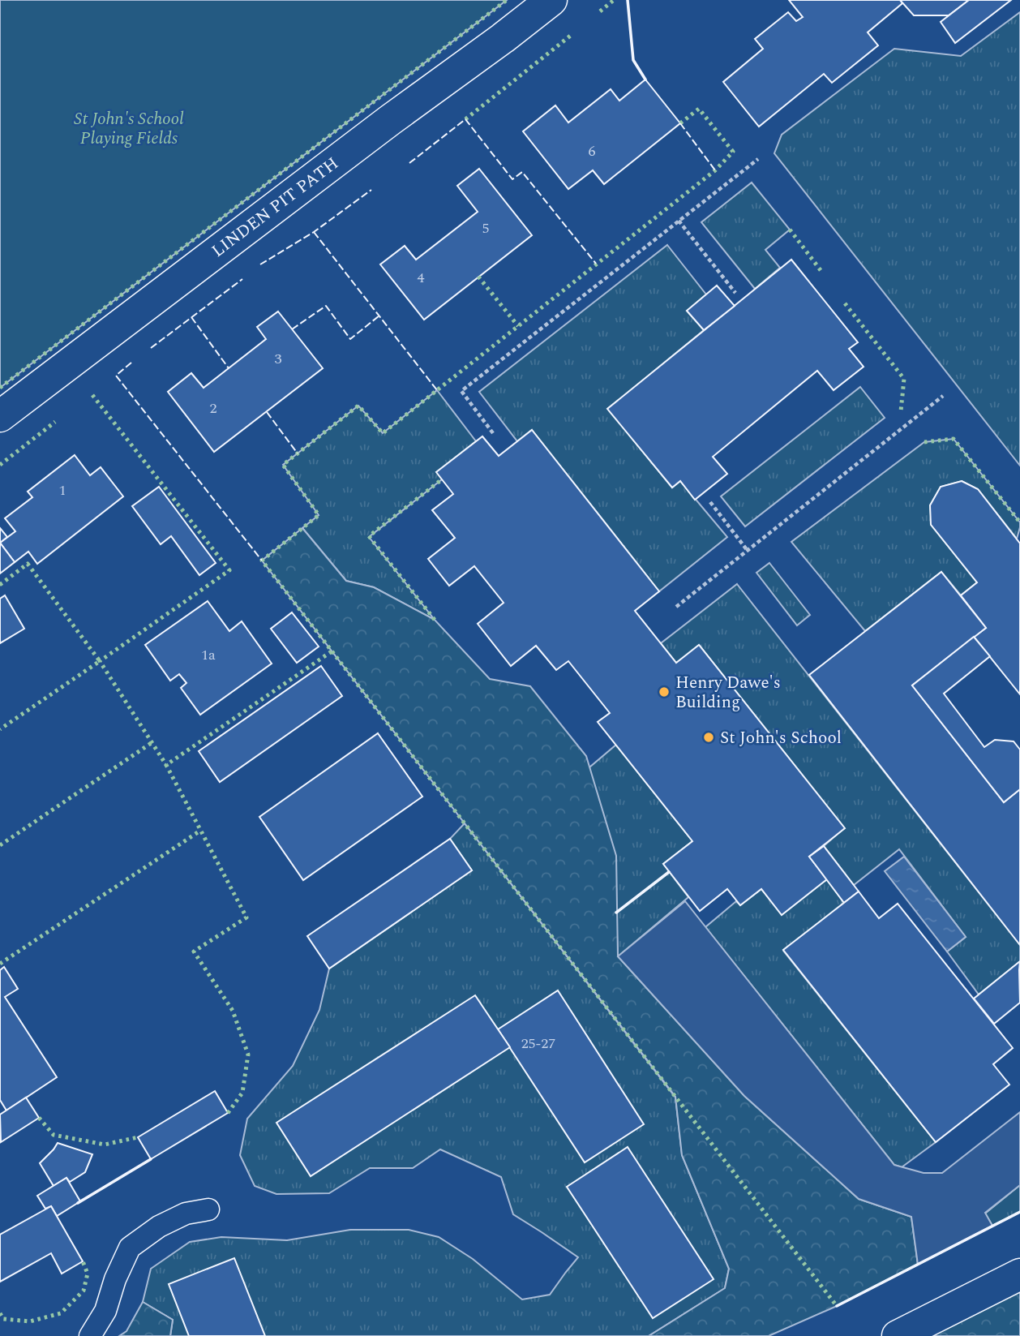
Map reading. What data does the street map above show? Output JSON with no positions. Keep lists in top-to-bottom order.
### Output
{
  "streets": {
    "street": ["LINDEN PIT PATH"]
  },
  "parks": ["St John's School Playing Fields"],
  "places": ["Henry Dawe's Building", "St John's School"],
  "house_numbers": [
    "6",
    "5",
    "4",
    "3",
    "2",
    "1",
    "1a",
    "25-27"
  ]
}
